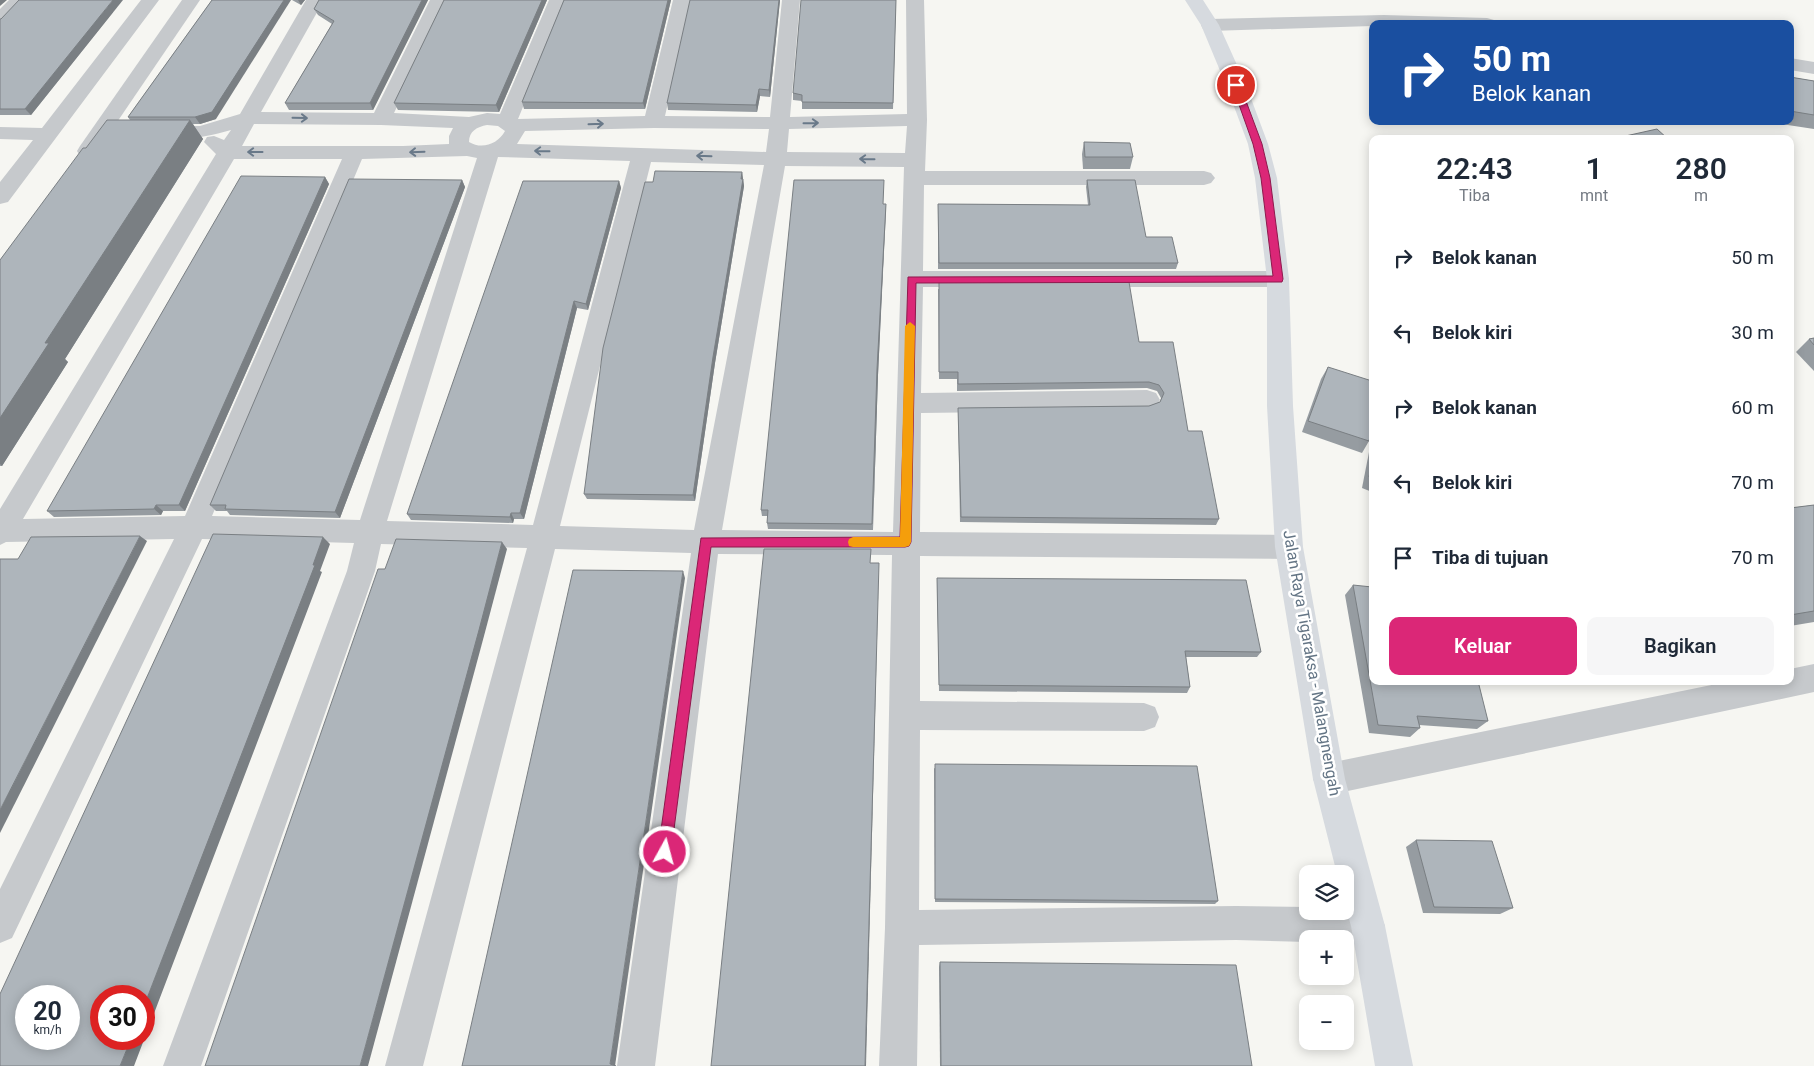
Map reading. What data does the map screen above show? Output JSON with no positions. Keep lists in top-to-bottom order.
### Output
{
  "streets": {
    "main road": ["Jalan Raya Tigaraksa - Malangnengah"]
  },
  "page": {
    "turn": ["50 m", "Belok kanan"],
    "eta": [
      "22:43",
      "Tiba",
      "1",
      "mnt",
      "280",
      "m"
    ],
    "list": [
      {
        "name": "Belok kanan",
        "value": "50 m"
      },
      {
        "name": "Belok kiri",
        "value": "30 m"
      },
      {
        "name": "Belok kanan",
        "value": "60 m"
      },
      {
        "name": "Belok kiri",
        "value": "70 m"
      },
      {
        "name": "Tiba di tujuan",
        "value": "70 m"
      }
    ],
    "buttons": ["Keluar", "Bagikan"],
    "map_buttons": ["+", "−"],
    "speed": "20 km/h",
    "limit": "30"
  }
}
